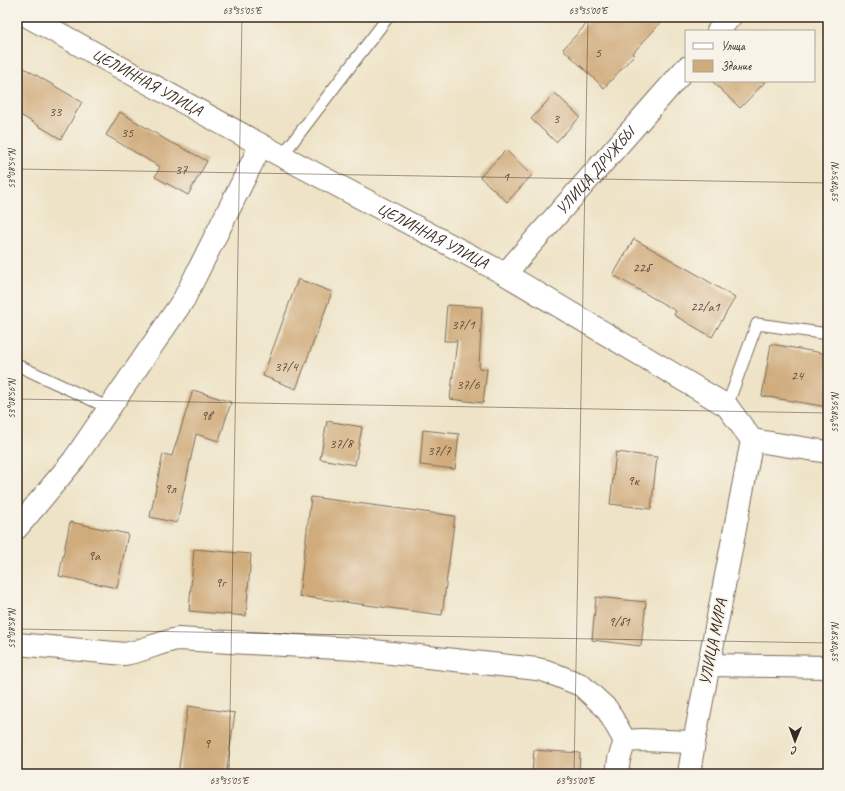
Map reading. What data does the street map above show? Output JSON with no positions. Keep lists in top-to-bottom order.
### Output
{
  "streets": {
    "street": ["ЦЕЛИННАЯ УЛИЦА", "УЛИЦА ДРУЖБЫ", "УЛИЦА МИРА"]
  },
  "crossings": [
    ["ЦЕЛИННАЯ УЛИЦА", "УЛИЦА ДРУЖБЫ"],
    ["ЦЕЛИННАЯ УЛИЦА", "УЛИЦА МИРА"]
  ],
  "house_numbers": [
    "5",
    "33",
    "3",
    "35",
    "37",
    "1",
    "22б",
    "22/а1",
    "37/1",
    "37/4",
    "24",
    "37/6",
    "9в",
    "37/8",
    "37/7",
    "9к",
    "9л",
    "9а",
    "9г",
    "9/б1",
    "9"
  ],
  "legend": ["Улица", "Здание"],
  "north": "bottom",
  "coordinates": [
    "63°35'05\"E",
    "63°35'00\"E",
    "53°08'54\"N",
    "53°08'56\"N",
    "53°08'58\"N"
  ]
}
